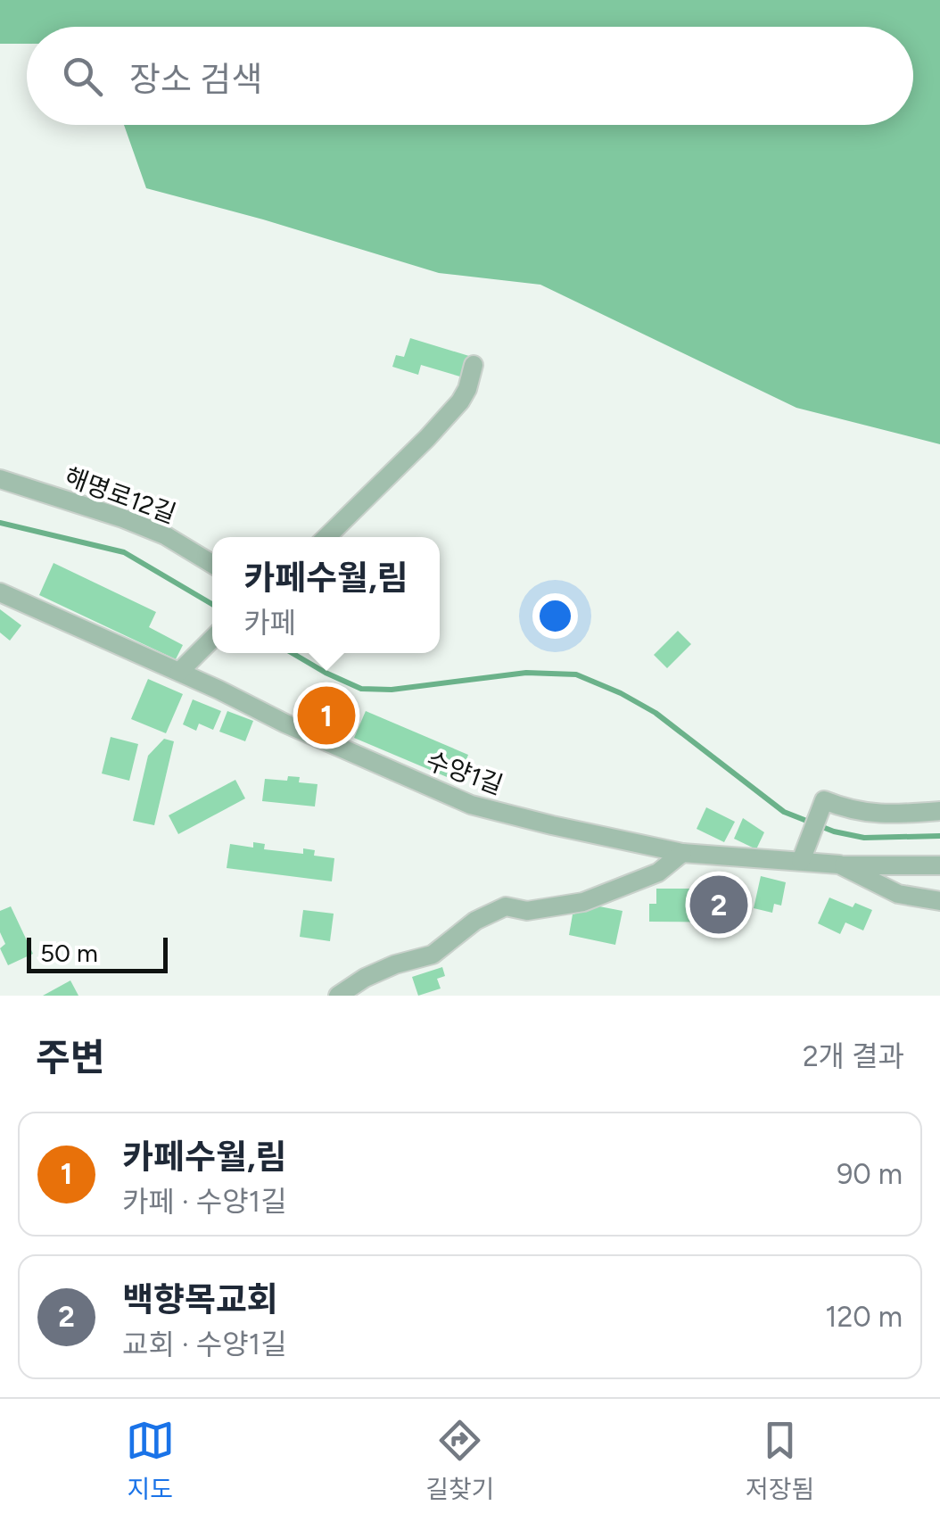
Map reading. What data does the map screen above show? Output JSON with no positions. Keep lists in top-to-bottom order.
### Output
{
  "streets": {
    "street": ["해명로12길", "수양1길"]
  },
  "scale_bar": "50 m",
  "page": {
    "search": "장소 검색",
    "popup": ["카페수월,림", "카페"],
    "pins": ["1", "2"],
    "scale": "50 m",
    "heading": ["주변", "2개 결과"],
    "list": [
      {
        "mark": "1",
        "name": "카페수월,림",
        "note": "카페 · 수양1길",
        "value": "90 m"
      },
      {
        "mark": "2",
        "name": "백향목교회",
        "note": "교회 · 수양1길",
        "value": "120 m"
      }
    ],
    "nav": ["지도", "길찾기", "저장됨"]
  }
}
